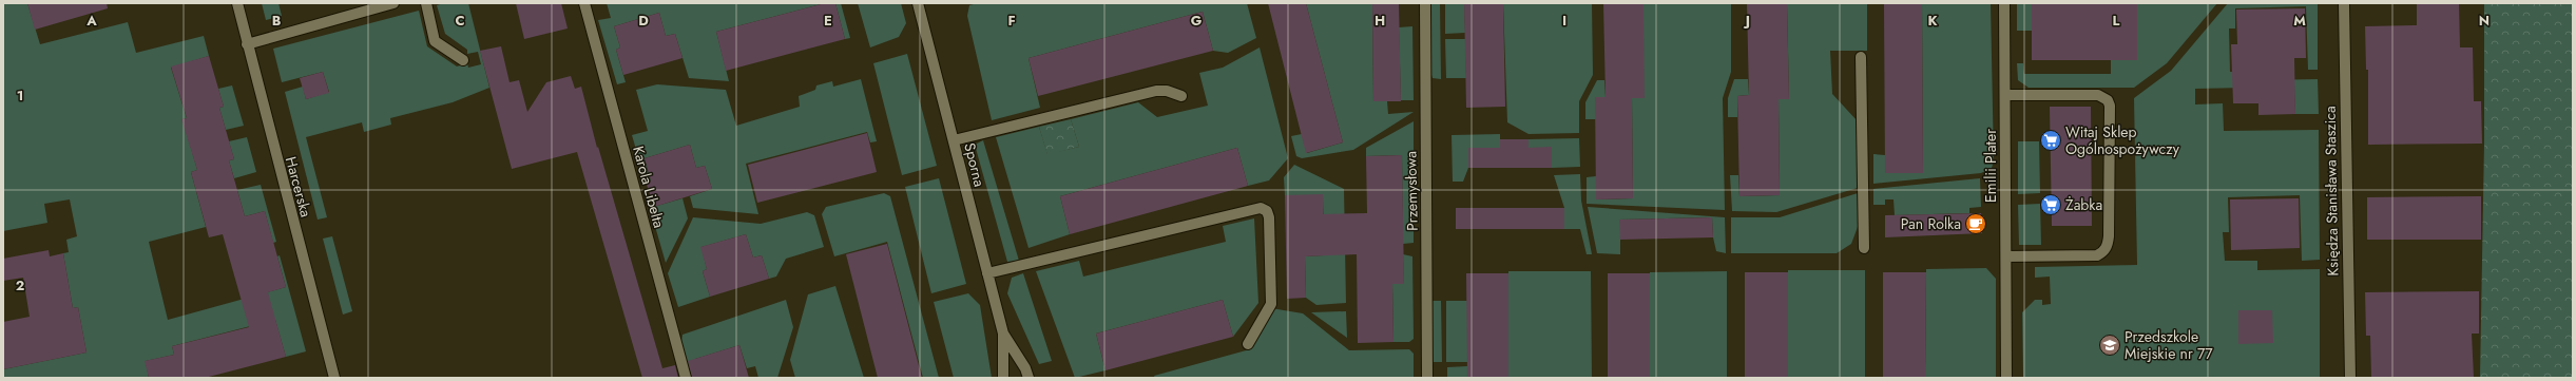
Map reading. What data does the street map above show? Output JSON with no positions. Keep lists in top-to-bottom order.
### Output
{
  "streets": {
    "street": [
      "Sporna",
      "Emilii Plater",
      "Harcerska",
      "Karola Libelta",
      "Przemysłowa",
      "Księdza Stanisława Staszica"
    ]
  },
  "places": {
    "supermarket": ["Witaj Sklep Ogólnospożywczy", "Żabka"],
    "cafe": ["Pan Rolka"],
    "school or university": ["Przedszkole Miejskie nr 77"]
  },
  "grid": {
    "columns": [
      "A",
      "B",
      "C",
      "D",
      "E",
      "F",
      "G",
      "H",
      "I",
      "J",
      "K",
      "L",
      "M",
      "N"
    ],
    "rows": ["1", "2"]
  }
}
